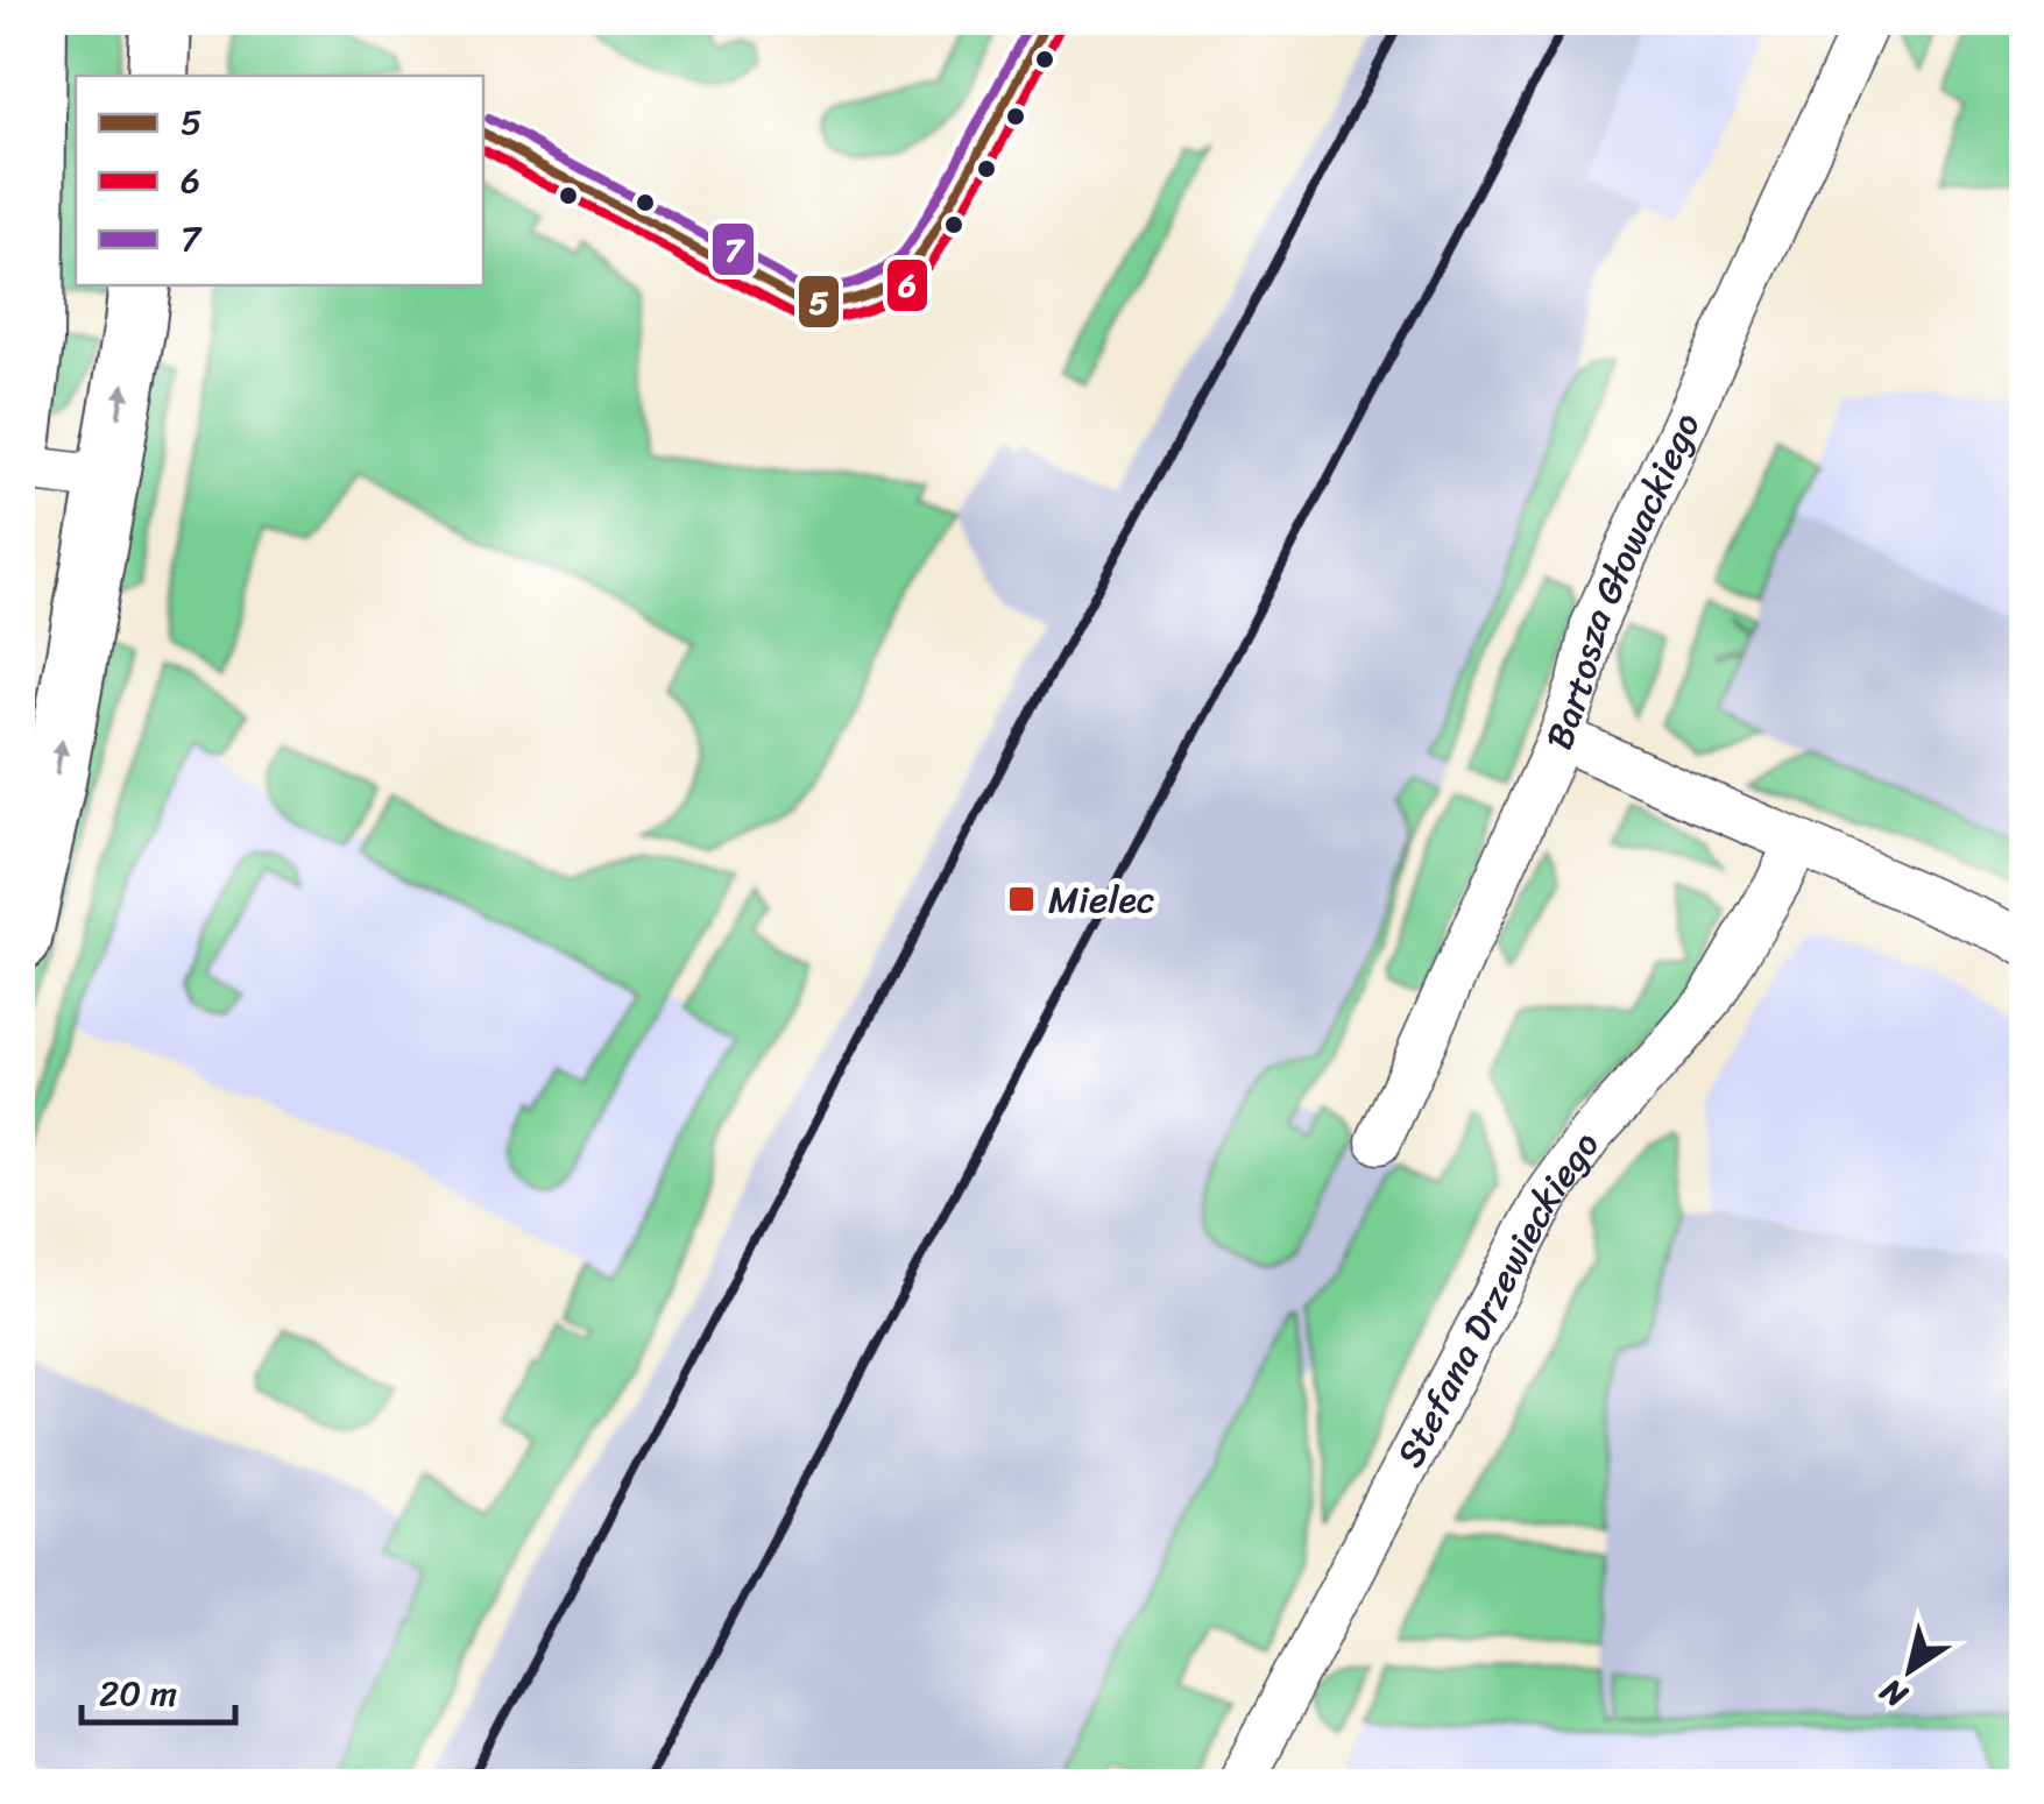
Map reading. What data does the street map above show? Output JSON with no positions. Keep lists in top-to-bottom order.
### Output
{
  "streets": {
    "street": ["Bartosza Głowackiego", "Stefana Drzewieckiego"]
  },
  "places": {
    "transit": ["Mielec"]
  },
  "lines": ["transit line 5", "transit line 7", "transit line 6"],
  "legend": ["5", "6", "7"],
  "scale_bar": "20 m",
  "north": "bottom left"
}
